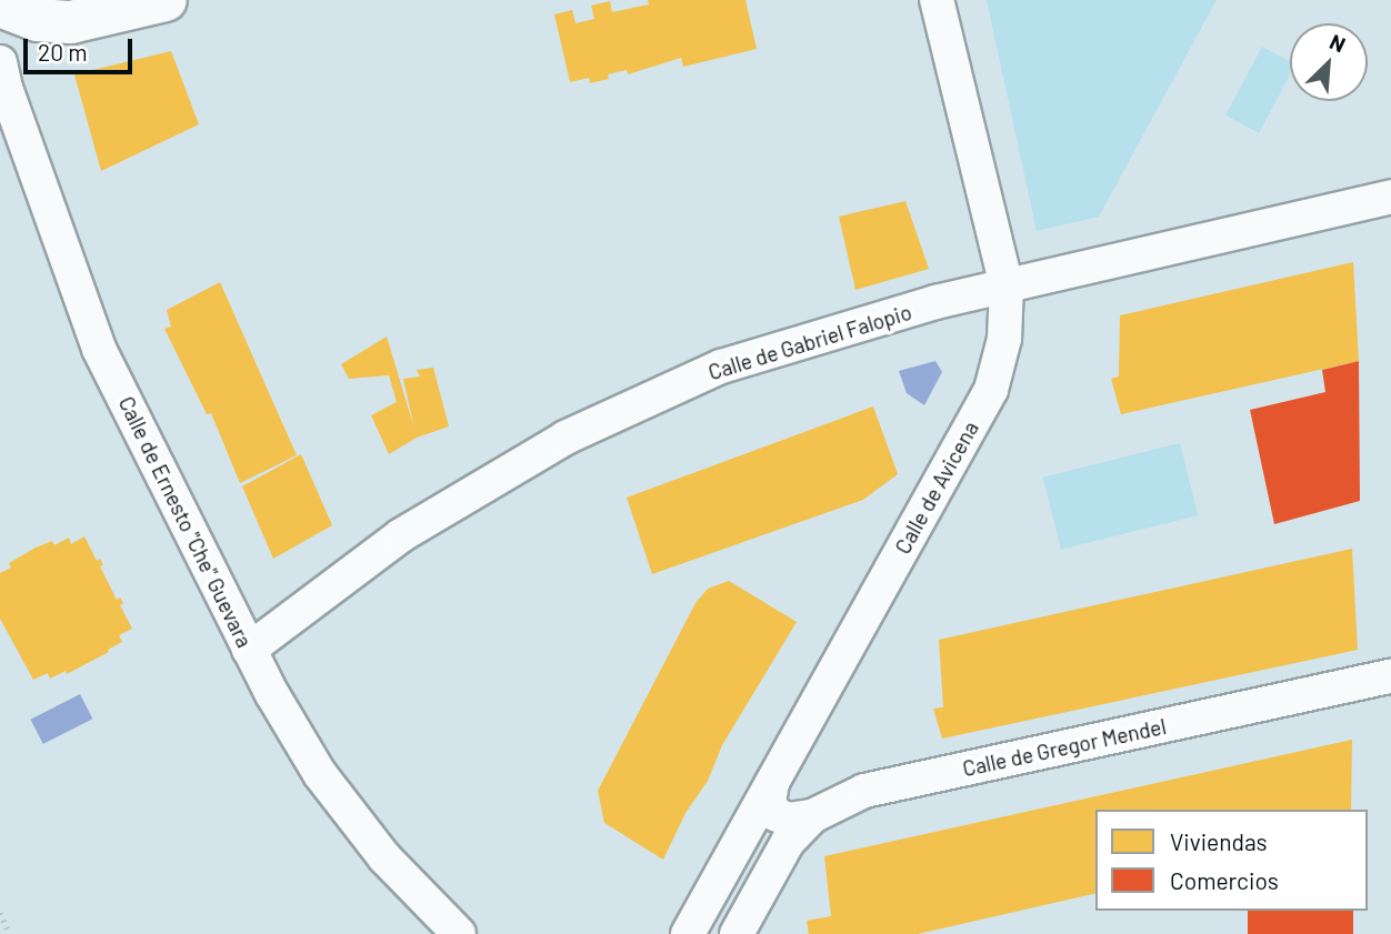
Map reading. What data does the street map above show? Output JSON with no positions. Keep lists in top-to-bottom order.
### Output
{
  "streets": {
    "street": [
      "Calle de Gabriel Falopio",
      "Calle de Avicena",
      "Calle de Ernesto \"Che\" Guevara",
      "Calle de Gregor Mendel"
    ]
  },
  "crossings": [
    ["Calle de Gabriel Falopio", "Calle de Avicena"],
    ["Calle de Gabriel Falopio", "Calle de Ernesto \"Che\" Guevara"]
  ],
  "legend": ["Viviendas", "Comercios"],
  "scale_bar": "20 m",
  "north": "top right"
}
